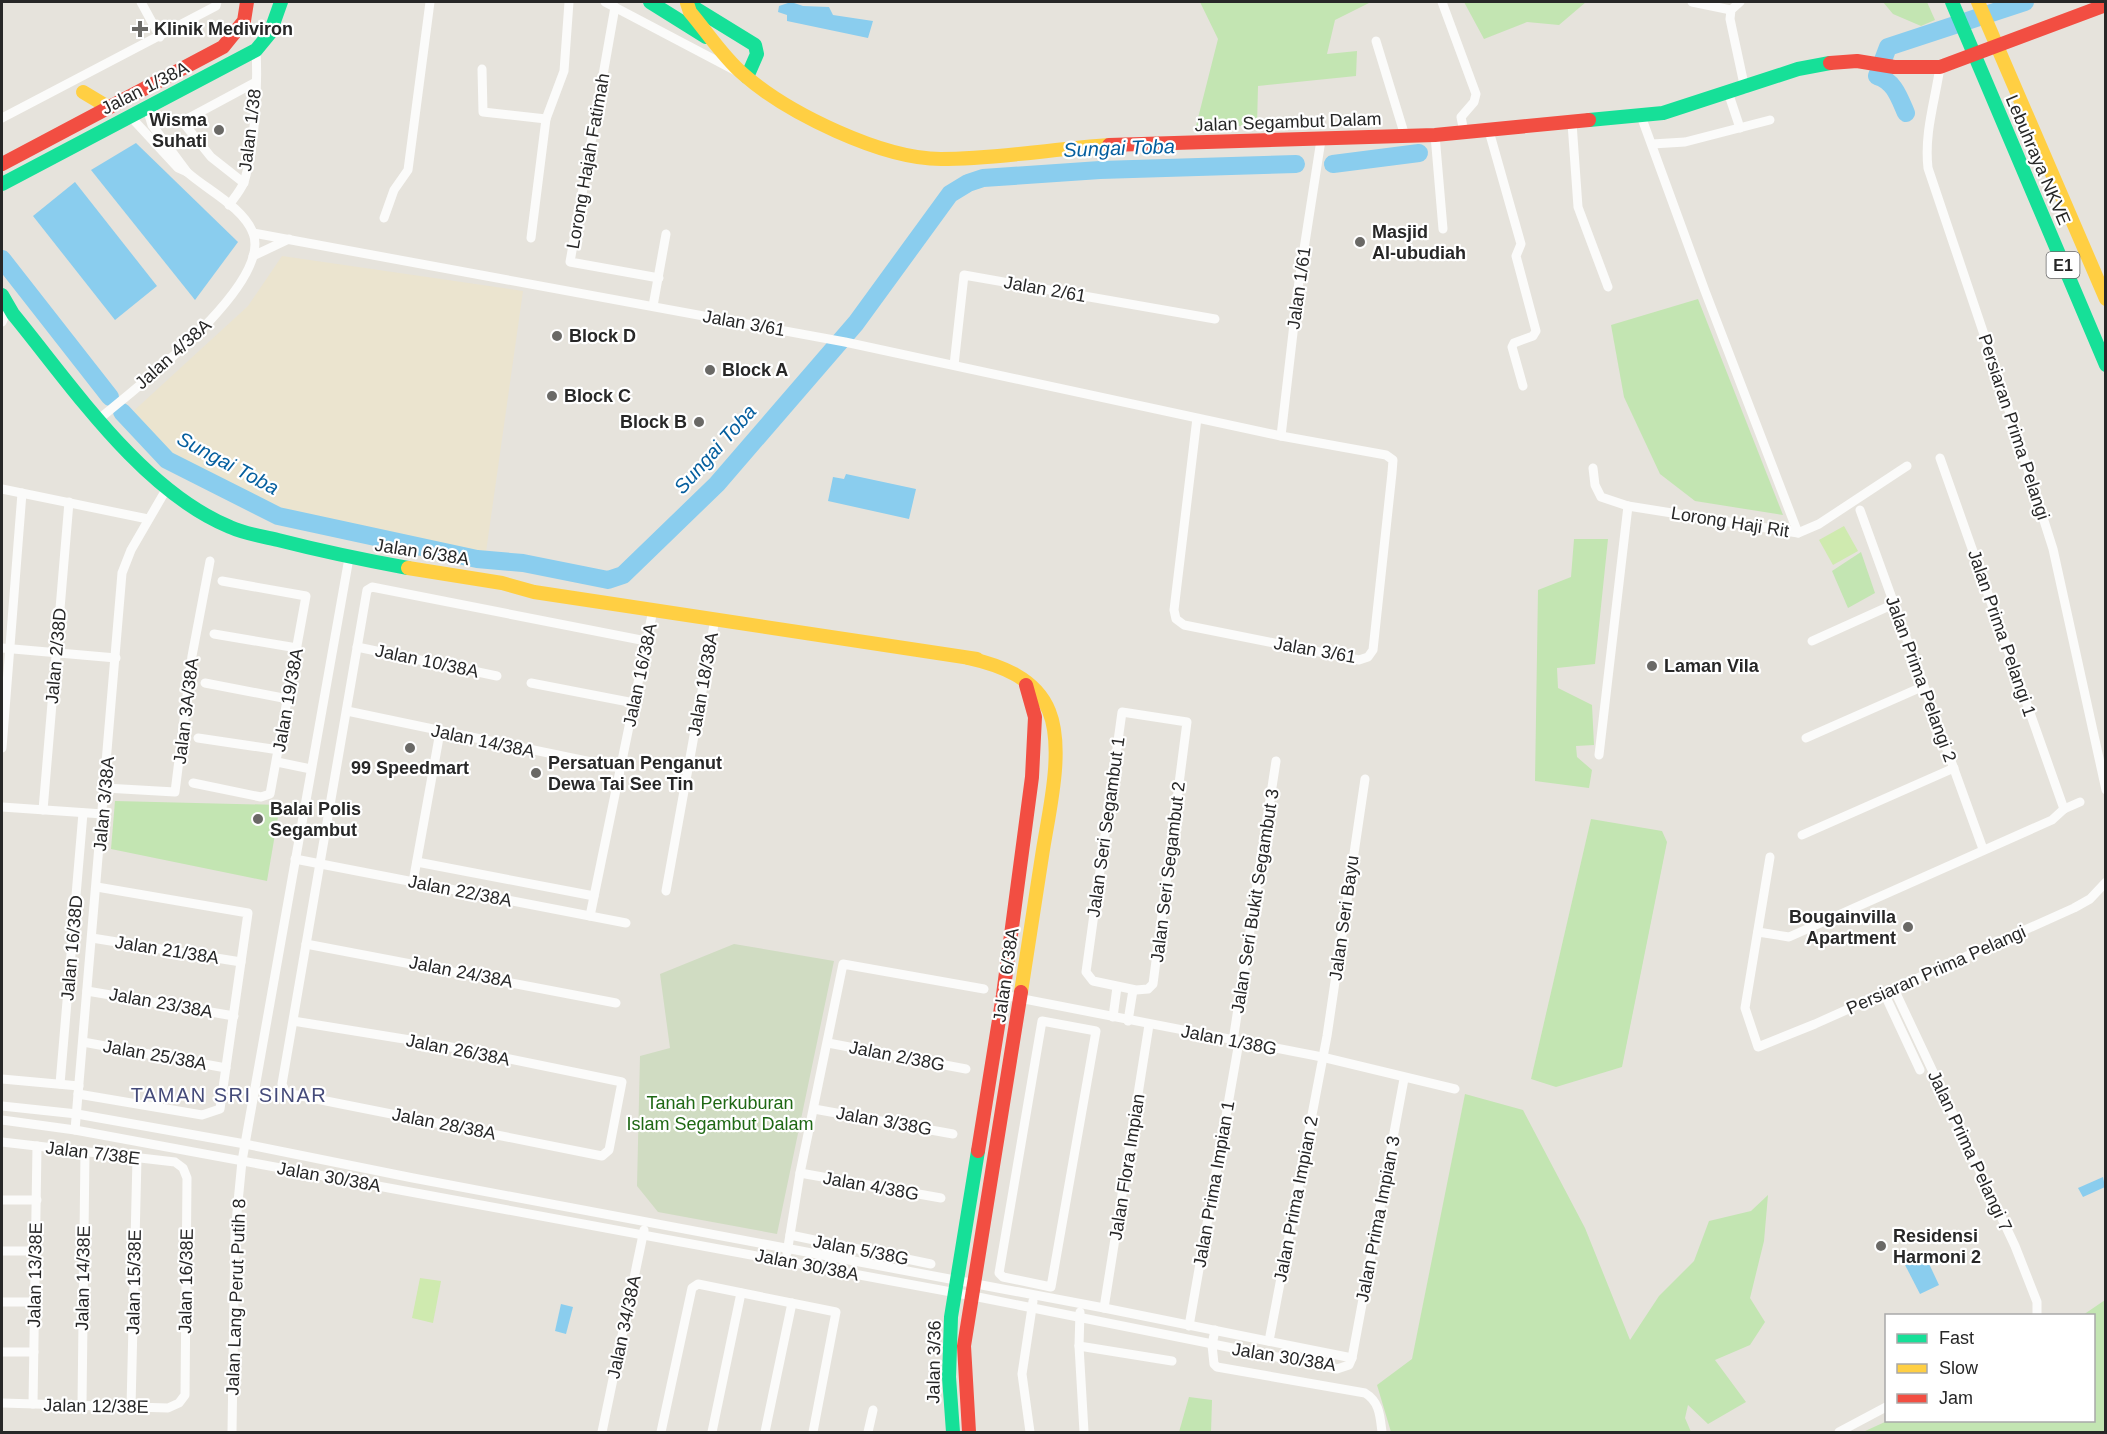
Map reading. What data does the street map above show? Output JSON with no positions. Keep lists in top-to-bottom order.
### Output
{
  "streets": {
    "main road": [
      "Jalan 1/38A",
      "Jalan Segambut Dalam",
      "Lebuhraya NKVE",
      "E1",
      "Jalan 6/38A",
      "Jalan 3/36"
    ],
    "street": [
      "Jalan 1/38",
      "Lorong Hajah Fatimah",
      "Jalan 1/61",
      "Jalan 2/61",
      "Jalan 3/61",
      "Jalan 4/38A",
      "Persiaran Prima Pelangi",
      "Lorong Haji Rit",
      "Jalan Prima Pelangi 1",
      "Jalan 2/38D",
      "Jalan 10/38A",
      "Jalan 16/38A",
      "Jalan Prima Pelangi 2",
      "Jalan 18/38A",
      "Jalan 19/38A",
      "Jalan 3A/38A",
      "Jalan 14/38A",
      "Jalan 3/38A",
      "Jalan Seri Segambut 1",
      "Jalan Seri Segambut 2",
      "Jalan 22/38A",
      "Jalan Seri Bukit Segambut 3",
      "Jalan Seri Bayu",
      "Jalan 16/38D",
      "Jalan 21/38A",
      "Jalan 24/38A",
      "Jalan 23/38A",
      "Jalan 1/38G",
      "Jalan 26/38A",
      "Jalan 25/38A",
      "Jalan 2/38G",
      "Jalan 3/38G",
      "Jalan 28/38A",
      "Jalan Prima Pelangi 7",
      "Jalan 7/38E",
      "Jalan Flora Impian",
      "Jalan 30/38A",
      "Jalan Prima Impian 1",
      "Jalan 4/38G",
      "Jalan Prima Impian 2",
      "Jalan Prima Impian 3",
      "Jalan 5/38G",
      "Jalan 13/38E",
      "Jalan 14/38E",
      "Jalan 16/38E",
      "Jalan 15/38E",
      "Jalan Lang Perut Putih 8",
      "Jalan 34/38A",
      "Jalan 12/38E"
    ]
  },
  "crossings": [
    ["Jalan 1/38A", "Jalan 1/38"],
    ["Jalan Segambut Dalam", "Jalan 1/61"],
    ["Jalan Segambut Dalam", "Persiaran Prima Pelangi"],
    ["Jalan 1/61", "Jalan 3/61"],
    ["Jalan 2/61", "Jalan 3/61"],
    ["Jalan 3/61", "Jalan 4/38A"],
    ["Jalan 4/38A", "Jalan 6/38A"],
    ["Persiaran Prima Pelangi", "Jalan Prima Pelangi 7"],
    ["Jalan 6/38A", "Jalan 16/38A"],
    ["Jalan 6/38A", "Jalan 18/38A"],
    ["Jalan 6/38A", "Jalan 3/38A"],
    ["Jalan 6/38A", "Jalan 1/38G"],
    ["Jalan 6/38A", "Jalan 30/38A"],
    ["Jalan 6/38A", "Jalan Lang Perut Putih 8"],
    ["Jalan 6/38A", "Jalan 3/36"],
    ["Jalan 16/38A", "Jalan 14/38A"],
    ["Jalan 16/38A", "Jalan 22/38A"],
    ["Jalan 3A/38A", "Jalan 3/38A"],
    ["Jalan 3/38A", "Jalan 21/38A"],
    ["Jalan 3/38A", "Jalan 23/38A"],
    ["Jalan 3/38A", "Jalan 25/38A"],
    ["Jalan 3/38A", "Jalan 30/38A"],
    ["Jalan Seri Segambut 1", "Jalan Seri Segambut 2"],
    ["Jalan 22/38A", "Jalan Lang Perut Putih 8"],
    ["Jalan Seri Bukit Segambut 3", "Jalan 1/38G"],
    ["Jalan Seri Bukit Segambut 3", "Jalan Prima Impian 1"],
    ["Jalan Seri Bayu", "Jalan 1/38G"],
    ["Jalan Seri Bayu", "Jalan Prima Impian 2"],
    ["Jalan 1/38G", "Jalan Flora Impian"],
    ["Jalan 1/38G", "Jalan Prima Impian 1"],
    ["Jalan 1/38G", "Jalan Prima Impian 2"],
    ["Jalan 1/38G", "Jalan Prima Impian 3"],
    ["Jalan 26/38A", "Jalan 28/38A"],
    ["Jalan 7/38E", "Jalan 13/38E"],
    ["Jalan 7/38E", "Jalan 14/38E"],
    ["Jalan 7/38E", "Jalan 16/38E"],
    ["Jalan 7/38E", "Jalan 15/38E"],
    ["Jalan Flora Impian", "Jalan 30/38A"],
    ["Jalan 30/38A", "Jalan Prima Impian 1"],
    ["Jalan 30/38A", "Jalan Prima Impian 2"],
    ["Jalan 30/38A", "Jalan Prima Impian 3"],
    ["Jalan 30/38A", "Jalan Lang Perut Putih 8"],
    ["Jalan 30/38A", "Jalan 34/38A"],
    ["Jalan 30/38A", "Jalan 3/36"],
    ["Jalan 13/38E", "Jalan 12/38E"],
    ["Jalan 14/38E", "Jalan 12/38E"],
    ["Jalan 16/38E", "Jalan 12/38E"],
    ["Jalan 15/38E", "Jalan 12/38E"]
  ],
  "districts": ["TAMAN SRI SINAR"],
  "water": ["Sungai Toba"],
  "parks": ["Tanah Perkuburan Islam Segambut Dalam"],
  "places": {
    "health": ["Klinik Mediviron"],
    "other": [
      "Wisma Suhati",
      "Masjid Al-ubudiah",
      "Block D",
      "Block A",
      "Block C",
      "Block B",
      "Laman Vila",
      "99 Speedmart",
      "Persatuan Penganut Dewa Tai See Tin",
      "Balai Polis Segambut",
      "Bougainvilla Apartment",
      "Residensi Harmoni 2"
    ]
  },
  "legend": ["Fast", "Slow", "Jam"]
}
